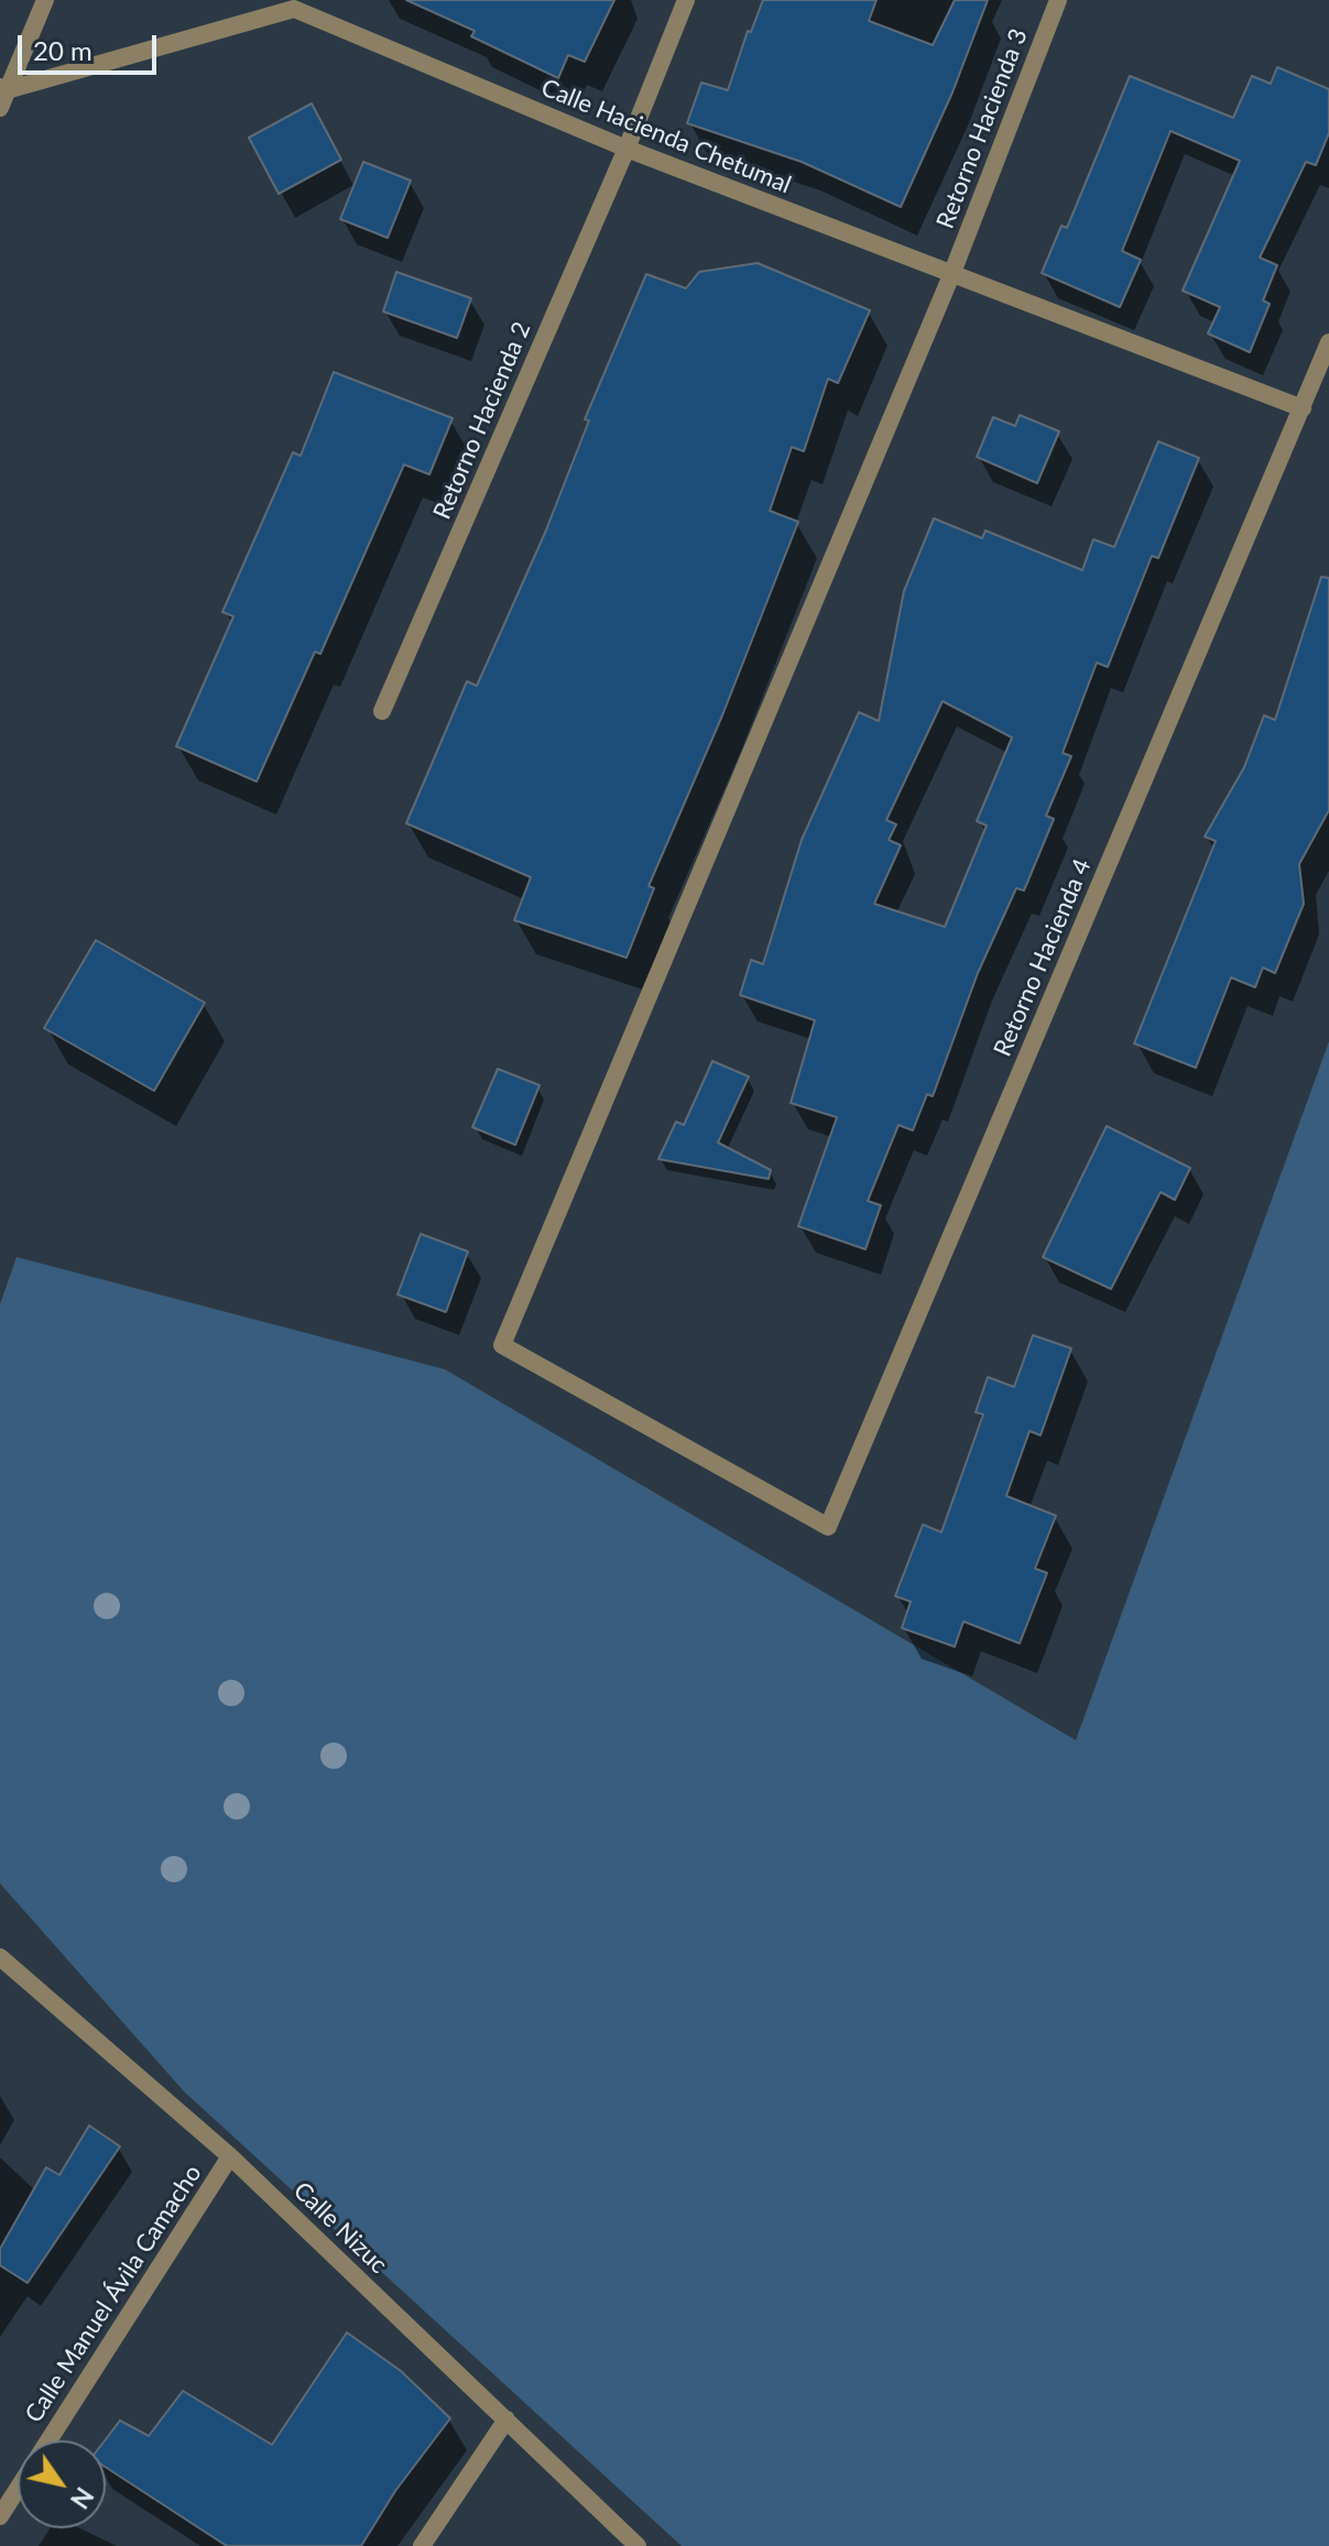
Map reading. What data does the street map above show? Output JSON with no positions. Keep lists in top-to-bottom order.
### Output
{
  "streets": {
    "street": [
      "Retorno Hacienda 3",
      "Calle Hacienda Chetumal",
      "Retorno Hacienda 2",
      "Retorno Hacienda 4",
      "Calle Nizuc",
      "Calle Manuel Ávila Camacho"
    ]
  },
  "crossings": [
    ["Retorno Hacienda 3", "Calle Hacienda Chetumal"],
    ["Retorno Hacienda 3", "Retorno Hacienda 4"],
    ["Calle Hacienda Chetumal", "Retorno Hacienda 2"],
    ["Calle Hacienda Chetumal", "Retorno Hacienda 4"],
    ["Calle Nizuc", "Calle Manuel Ávila Camacho"]
  ],
  "scale_bar": "20 m",
  "north": "bottom right"
}
